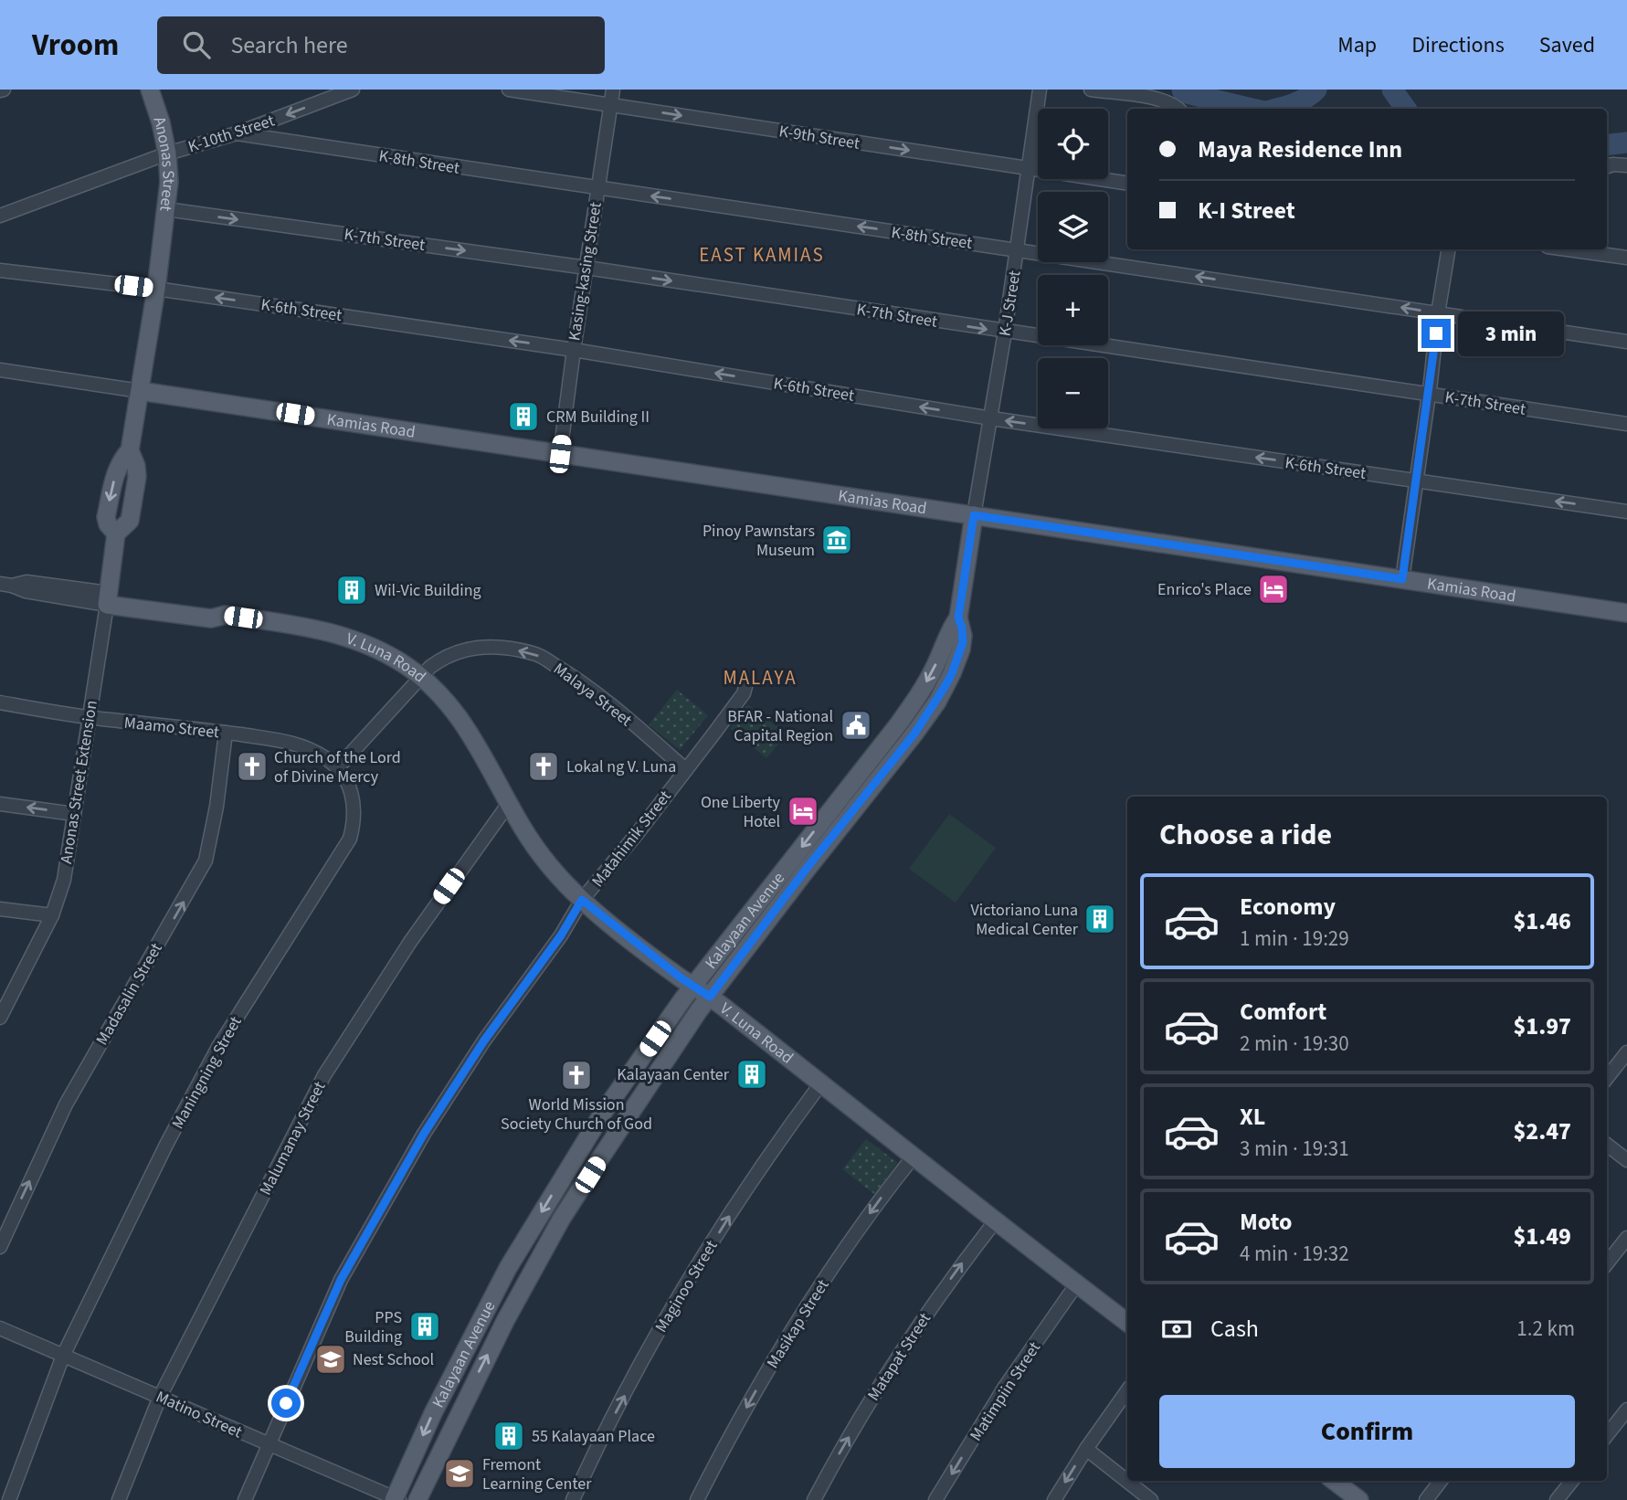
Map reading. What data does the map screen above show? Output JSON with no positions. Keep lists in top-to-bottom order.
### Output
{
  "streets": {
    "main road": [
      "Anonas Street",
      "Kamias Road",
      "V. Luna Road",
      "Anonas Street Extension",
      "Kalayaan Avenue"
    ],
    "street": [
      "K-10th Street",
      "K-9th Street",
      "K-8th Street",
      "K-7th Street",
      "Kasing-kasing Street",
      "K-J Street",
      "K-6th Street",
      "Malaya Street",
      "Maamo Street",
      "Matahimik Street",
      "Madasalin Street",
      "Maningning Street",
      "Malumanay Street",
      "Maginoo Street",
      "Masikap Street",
      "Matapat Street",
      "Matimpiin Street",
      "Matino Street"
    ]
  },
  "crossings": [
    ["K-10th Street", "K-8th Street"],
    ["K-10th Street", "Anonas Street"],
    ["K-9th Street", "Kasing-kasing Street"],
    ["K-9th Street", "K-J Street"],
    ["K-8th Street", "Kasing-kasing Street"],
    ["K-8th Street", "K-J Street"],
    ["Anonas Street", "K-7th Street"],
    ["Anonas Street", "K-6th Street"],
    ["Anonas Street", "Kamias Road"],
    ["Anonas Street", "Anonas Street Extension"],
    ["K-7th Street", "Kasing-kasing Street"],
    ["K-7th Street", "K-J Street"],
    ["Kasing-kasing Street", "K-6th Street"],
    ["Kasing-kasing Street", "Kamias Road"],
    ["K-J Street", "K-6th Street"],
    ["K-J Street", "Kamias Road"],
    ["K-J Street", "Kalayaan Avenue"],
    ["Kamias Road", "Anonas Street Extension"],
    ["Kamias Road", "Kalayaan Avenue"],
    ["V. Luna Road", "Malaya Street"],
    ["V. Luna Road", "Anonas Street Extension"],
    ["V. Luna Road", "Matahimik Street"],
    ["V. Luna Road", "Kalayaan Avenue"],
    ["V. Luna Road", "Malumanay Street"],
    ["V. Luna Road", "Maginoo Street"],
    ["V. Luna Road", "Masikap Street"],
    ["V. Luna Road", "Matapat Street"],
    ["V. Luna Road", "Matimpiin Street"],
    ["Malaya Street", "Matahimik Street"],
    ["Maamo Street", "Anonas Street Extension"],
    ["Maamo Street", "Madasalin Street"],
    ["Maamo Street", "Maningning Street"],
    ["Matahimik Street", "Matino Street"],
    ["Kalayaan Avenue", "Matino Street"],
    ["Maningning Street", "Matino Street"],
    ["Malumanay Street", "Matino Street"]
  ],
  "one_way": [
    "K-9th Street",
    "K-8th Street",
    "K-7th Street",
    "K-6th Street",
    "Malaya Street",
    "Madasalin Street",
    "Maginoo Street",
    "Masikap Street",
    "Matapat Street"
  ],
  "districts": ["EAST KAMIAS", "MALAYA"],
  "places": {
    "building": [
      "CRM Building II",
      "Wil-Vic Building",
      "Victoriano Luna Medical Center",
      "Kalayaan Center",
      "PPS Building",
      "55 Kalayaan Place"
    ],
    "museum": ["Pinoy Pawnstars Museum"],
    "hotel": ["Enrico's Place", "One Liberty Hotel"],
    "public building": ["BFAR - National Capital Region"],
    "church": ["Church of the Lord of Divine Mercy", "Lokal ng V. Luna", "World Mission Society Church of God"],
    "school or university": ["Nest School", "Fremont Learning Center"]
  },
  "page": {
    "header": "Vroom",
    "search": "Search here",
    "nav": ["Map", "Directions", "Saved"],
    "map_buttons": ["+", "−"],
    "banner": ["Maya Residence Inn", "K-I Street"],
    "bubble": "3 min",
    "heading": "Choose a ride",
    "list": [
      {
        "name": "Economy",
        "note": "1 min · 19:29",
        "value": "$1.46"
      },
      {
        "name": "Comfort",
        "note": "2 min · 19:30",
        "value": "$1.97"
      },
      {
        "name": "XL",
        "note": "3 min · 19:31",
        "value": "$2.47"
      },
      {
        "name": "Moto",
        "note": "4 min · 19:32",
        "value": "$1.49"
      }
    ],
    "pay": ["Cash", "1.2 km"],
    "buttons": "Confirm"
  }
}
